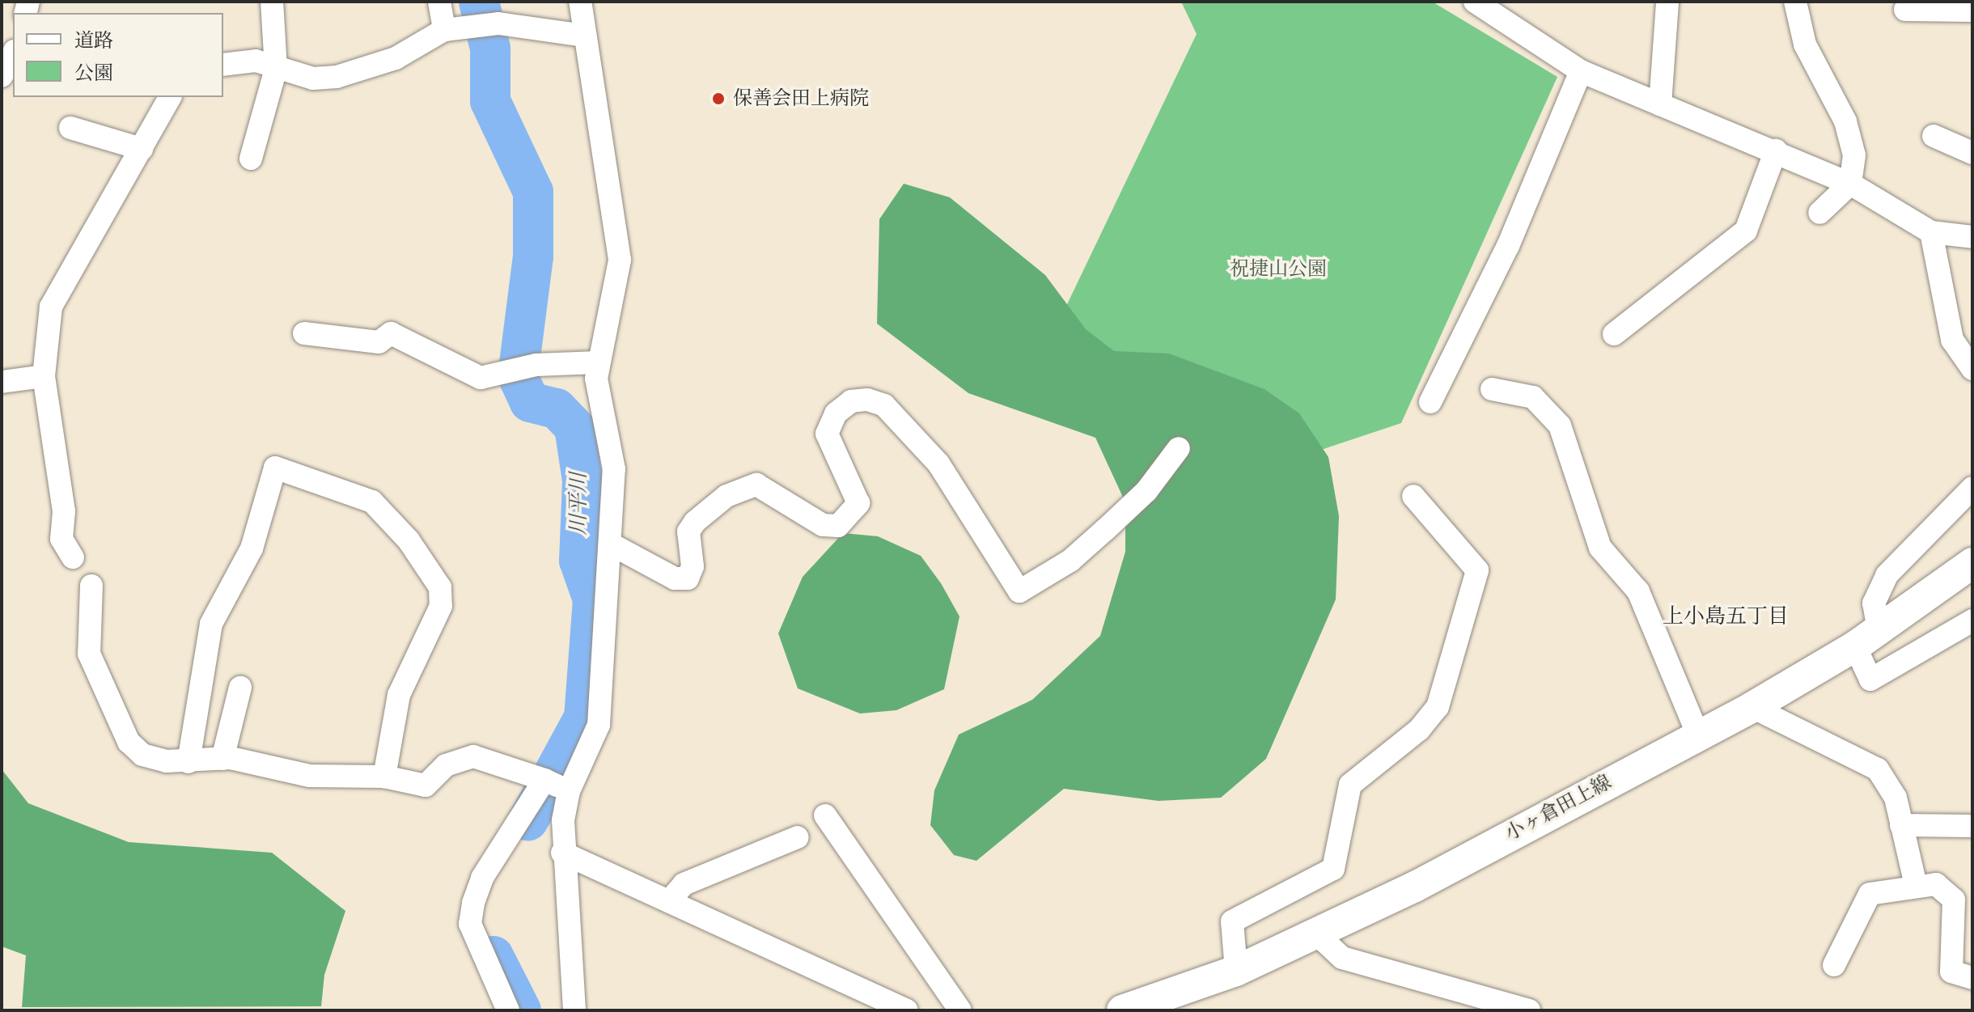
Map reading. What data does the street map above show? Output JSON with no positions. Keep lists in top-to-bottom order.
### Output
{
  "streets": {
    "main road": ["小ヶ倉田上線"]
  },
  "districts": ["上小島五丁目"],
  "water": ["川平川"],
  "parks": ["祝捷山公園"],
  "places": ["保善会田上病院"],
  "legend": ["道路", "公園"]
}
